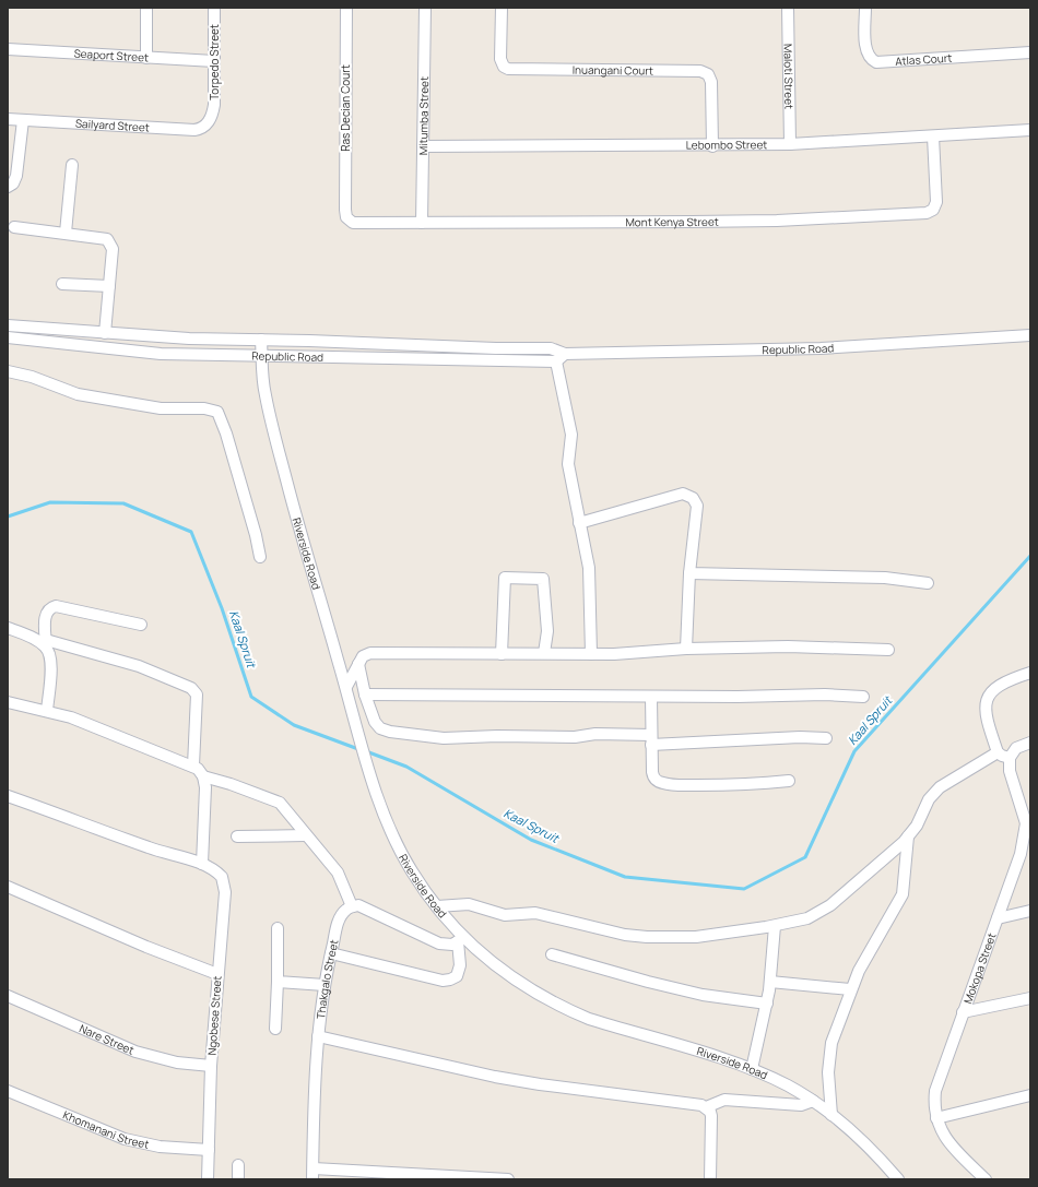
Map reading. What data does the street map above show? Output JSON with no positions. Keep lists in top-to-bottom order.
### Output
{
  "streets": {
    "street": [
      "Seaport Street",
      "Atlas Court",
      "Torpedo Street",
      "Inuangani Court",
      "Maloti Street",
      "Ras Decian Court",
      "Mitumba Street",
      "Sailyard Street",
      "Lebombo Street",
      "Mont Kenya Street",
      "Republic Road",
      "Riverside Road",
      "Mokopa Street",
      "Thakgalo Street",
      "Ngobese Street",
      "Nare Street",
      "Khomanani Street"
    ]
  },
  "crossings": [
    ["Seaport Street", "Torpedo Street"],
    ["Torpedo Street", "Sailyard Street"],
    ["Inuangani Court", "Lebombo Street"],
    ["Maloti Street", "Lebombo Street"],
    ["Ras Decian Court", "Mont Kenya Street"],
    ["Mitumba Street", "Lebombo Street"],
    ["Mitumba Street", "Mont Kenya Street"],
    ["Lebombo Street", "Mont Kenya Street"],
    ["Republic Road", "Riverside Road"],
    ["Ngobese Street", "Nare Street"],
    ["Ngobese Street", "Khomanani Street"]
  ],
  "water": ["Kaal Spruit"]
}
